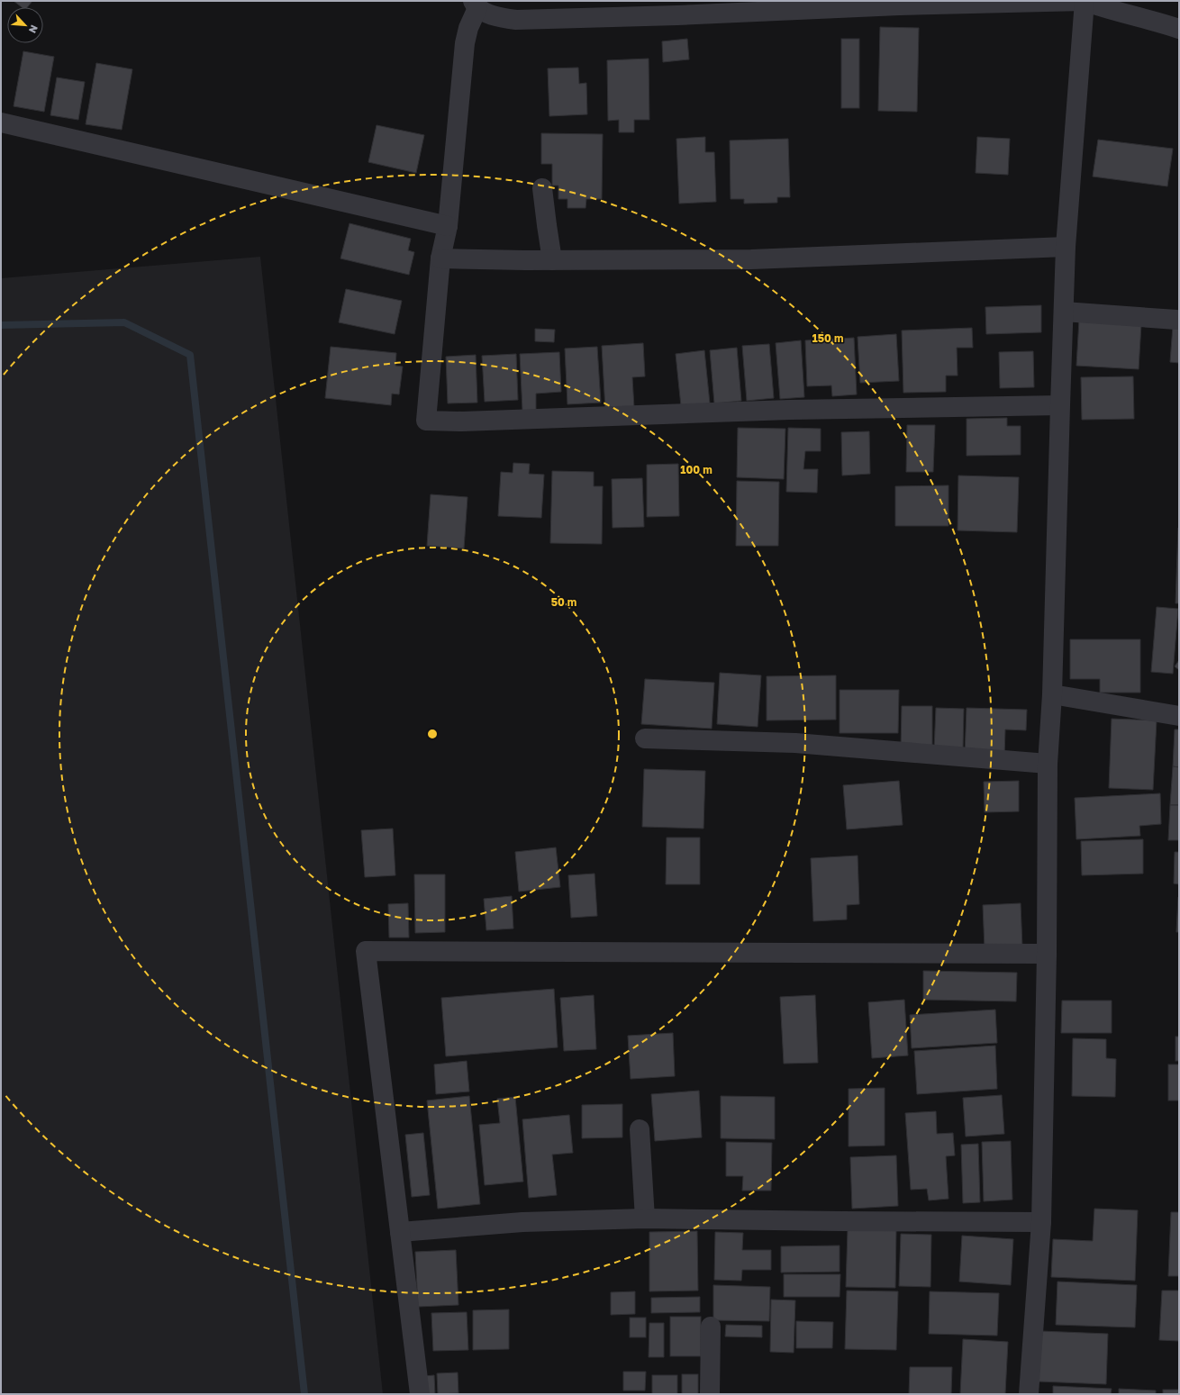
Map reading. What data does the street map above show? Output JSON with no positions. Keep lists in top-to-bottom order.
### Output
{
  "north": "bottom right",
  "rings": ["150 m", "100 m", "50 m"]
}
